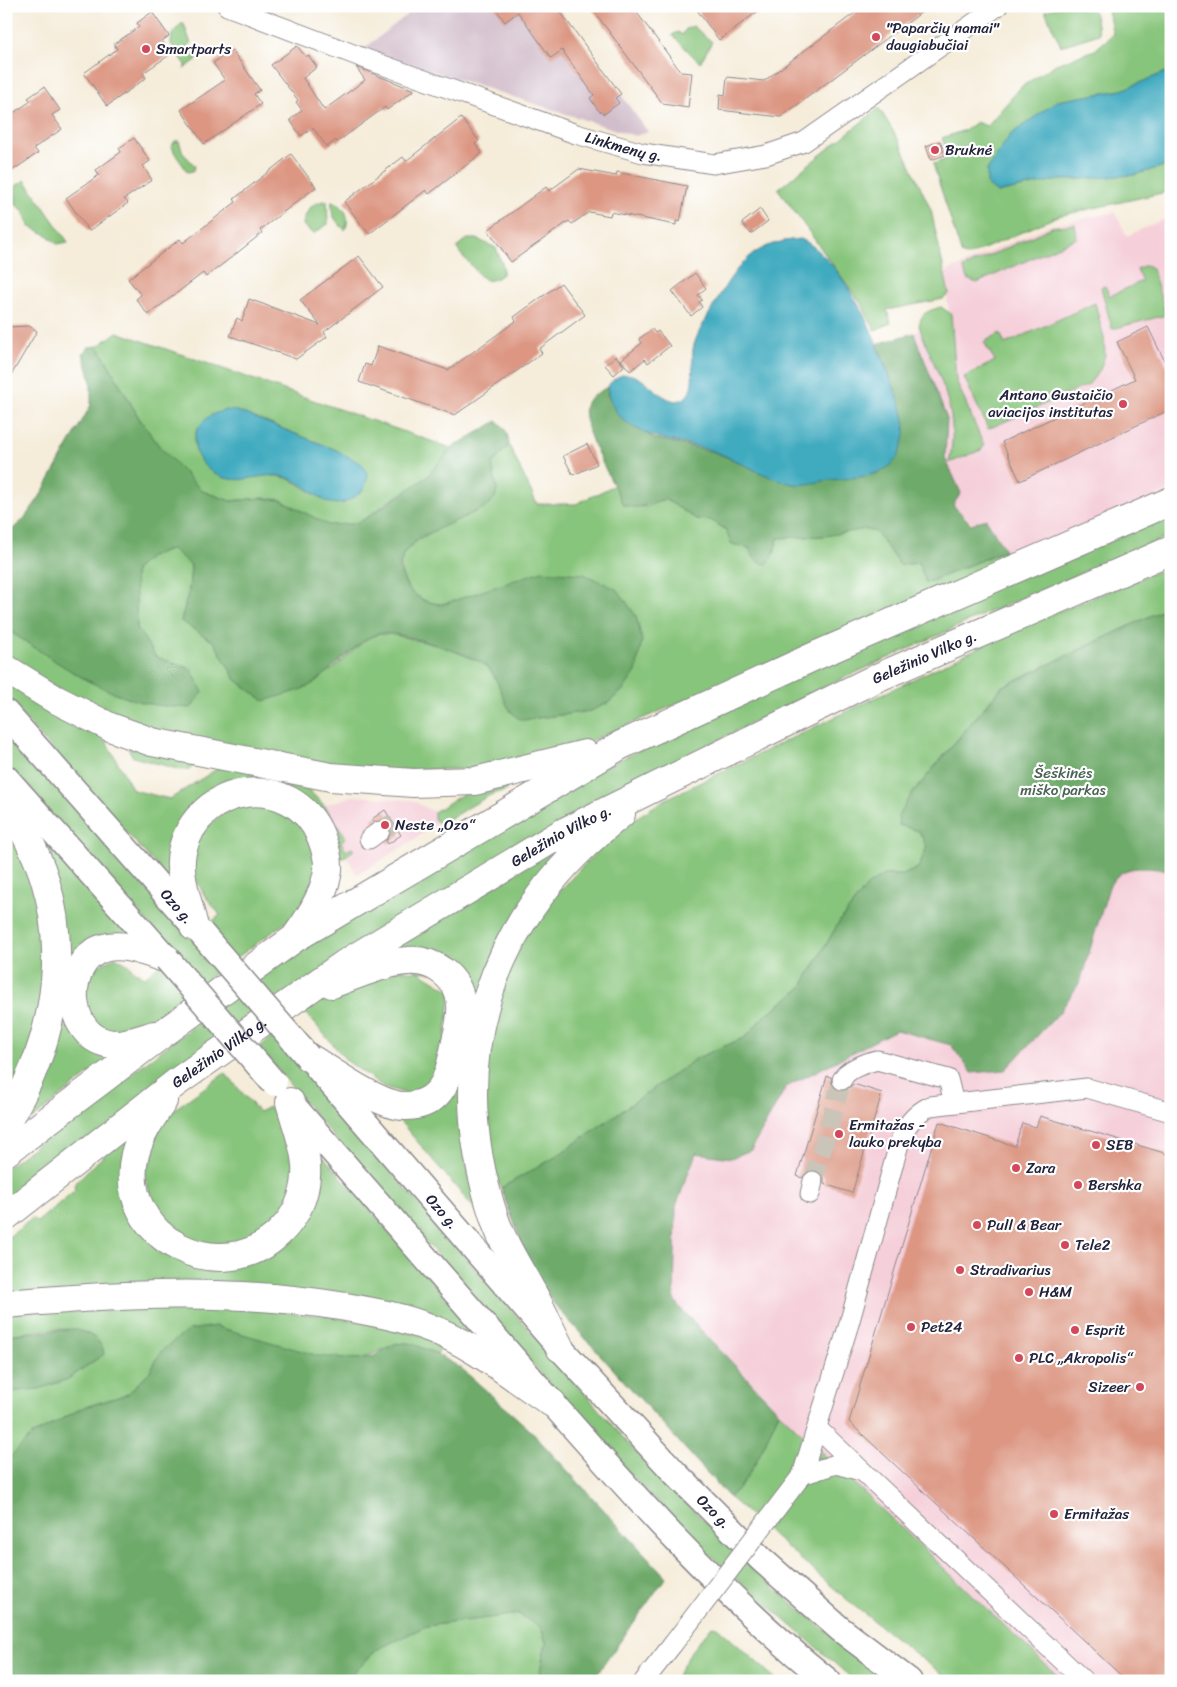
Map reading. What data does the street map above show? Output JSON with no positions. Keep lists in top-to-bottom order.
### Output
{
  "streets": {
    "highway": ["Geležinio Vilko g."],
    "main road": ["Ozo g."],
    "street": ["Linkmenų g."]
  },
  "parks": ["Šeškinės miško parkas"],
  "places": [
    "\"Paparčių namai\" daugiabučiai",
    "Smartparts",
    "Bruknė",
    "Antano Gustaičio aviacijos institutas",
    "Neste „Ozo“",
    "Ermitažas - lauko prekyba",
    "SEB",
    "Zara",
    "Bershka",
    "Pull & Bear",
    "Tele2",
    "Stradivarius",
    "H&M",
    "Pet24",
    "Esprit",
    "PLC „Akropolis“",
    "Sizeer",
    "Ermitažas"
  ]
}
